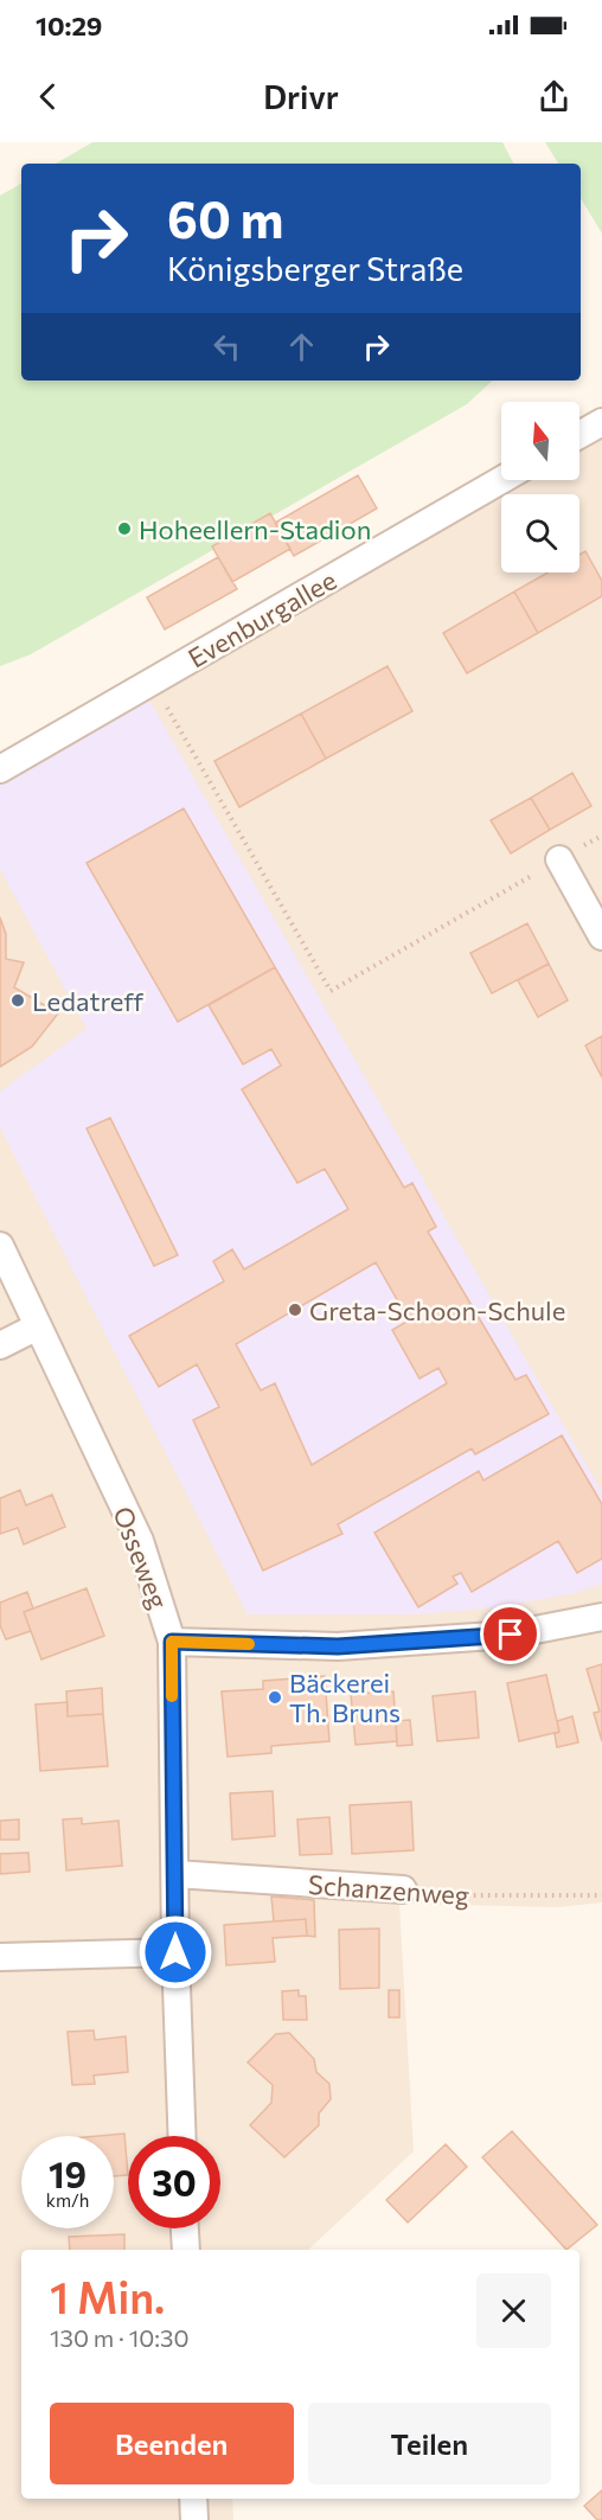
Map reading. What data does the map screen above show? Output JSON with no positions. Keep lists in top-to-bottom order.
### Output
{
  "streets": {
    "street": ["Evenburgallee", "Osseweg", "Schanzenweg"]
  },
  "crossings": [
    ["Osseweg", "Schanzenweg"]
  ],
  "places": [
    "Hoheellern-Stadion",
    "Ledatreff",
    "Greta-Schoon-Schule",
    "Bäckerei Th. Bruns"
  ],
  "north": "top",
  "page": {
    "status": "10:29",
    "header": "Drivr",
    "turn": ["60 m", "Königsberger Straße"],
    "speed": "19 km/h",
    "limit": "30",
    "heading": ["1 Min.", "130 m · 10:30"],
    "buttons": ["Beenden", "Teilen"]
  }
}
